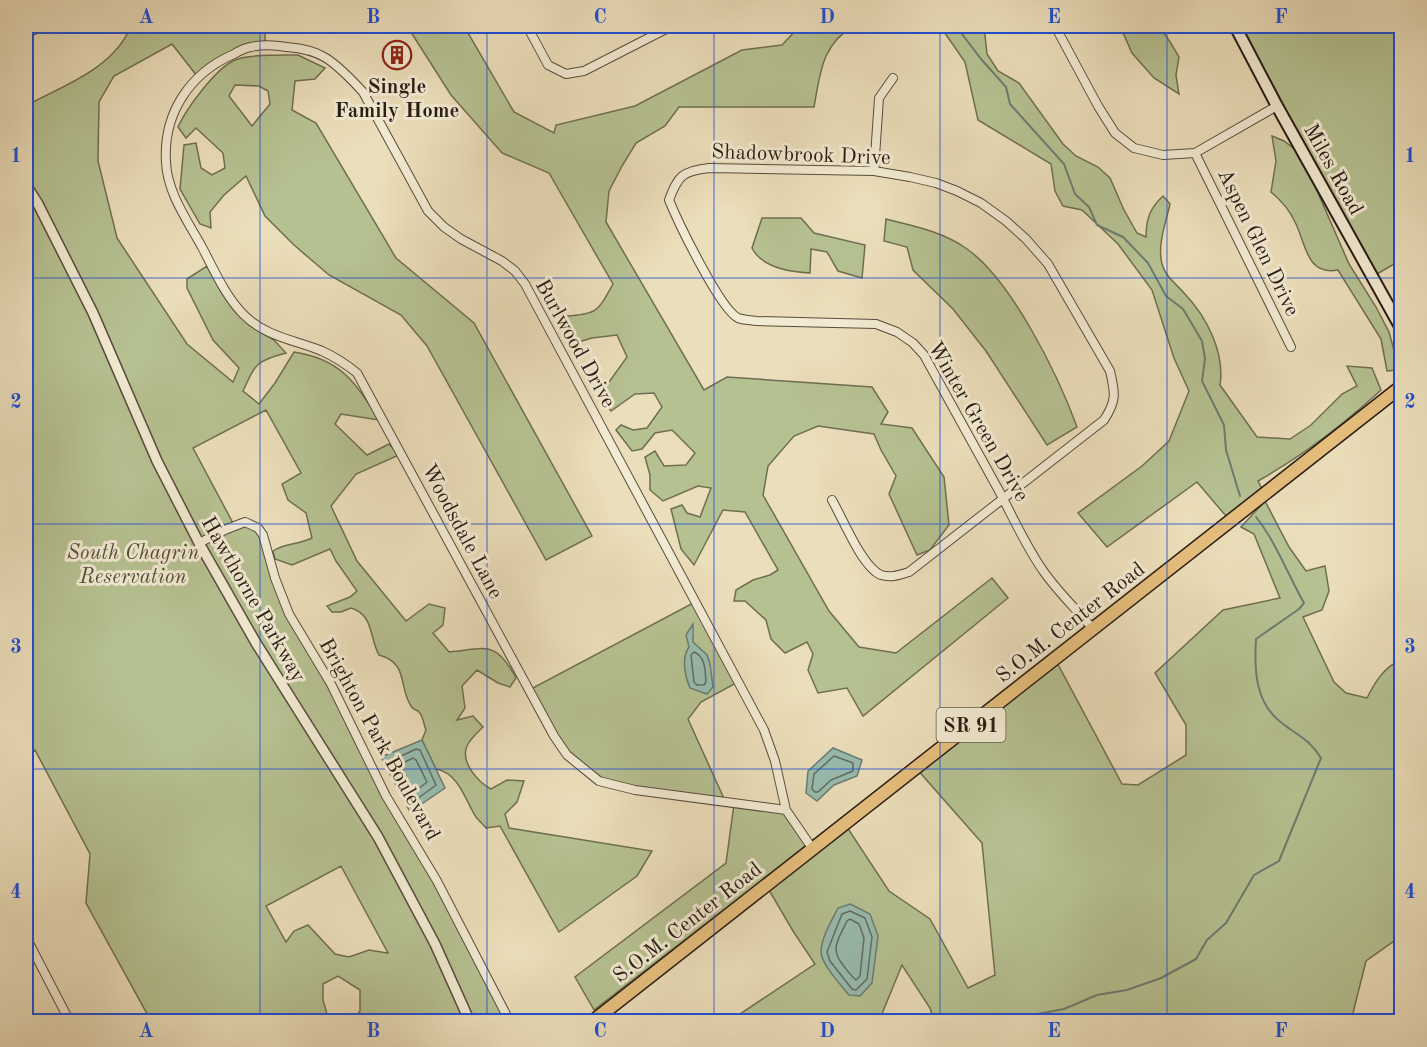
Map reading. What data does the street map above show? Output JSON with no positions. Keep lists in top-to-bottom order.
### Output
{
  "streets": {
    "main road": ["Miles Road", "S.O.M. Center Road", "SR 91"],
    "street": [
      "Shadowbrook Drive",
      "Aspen Glen Drive",
      "Burlwood Drive",
      "Winter Green Drive",
      "Woodsdale Lane",
      "Hawthorne Parkway",
      "Brighton Park Boulevard"
    ]
  },
  "crossings": [
    ["Shadowbrook Drive", "Winter Green Drive"],
    ["Burlwood Drive", "Woodsdale Lane"],
    ["Winter Green Drive", "S.O.M. Center Road"],
    ["Hawthorne Parkway", "Brighton Park Boulevard"]
  ],
  "parks": ["South Chagrin Reservation"],
  "places": {
    "building": ["Single Family Home"]
  },
  "grid": {
    "columns": [
      "A",
      "B",
      "C",
      "D",
      "E",
      "F"
    ],
    "rows": [
      "1",
      "2",
      "3",
      "4"
    ]
  }
}
